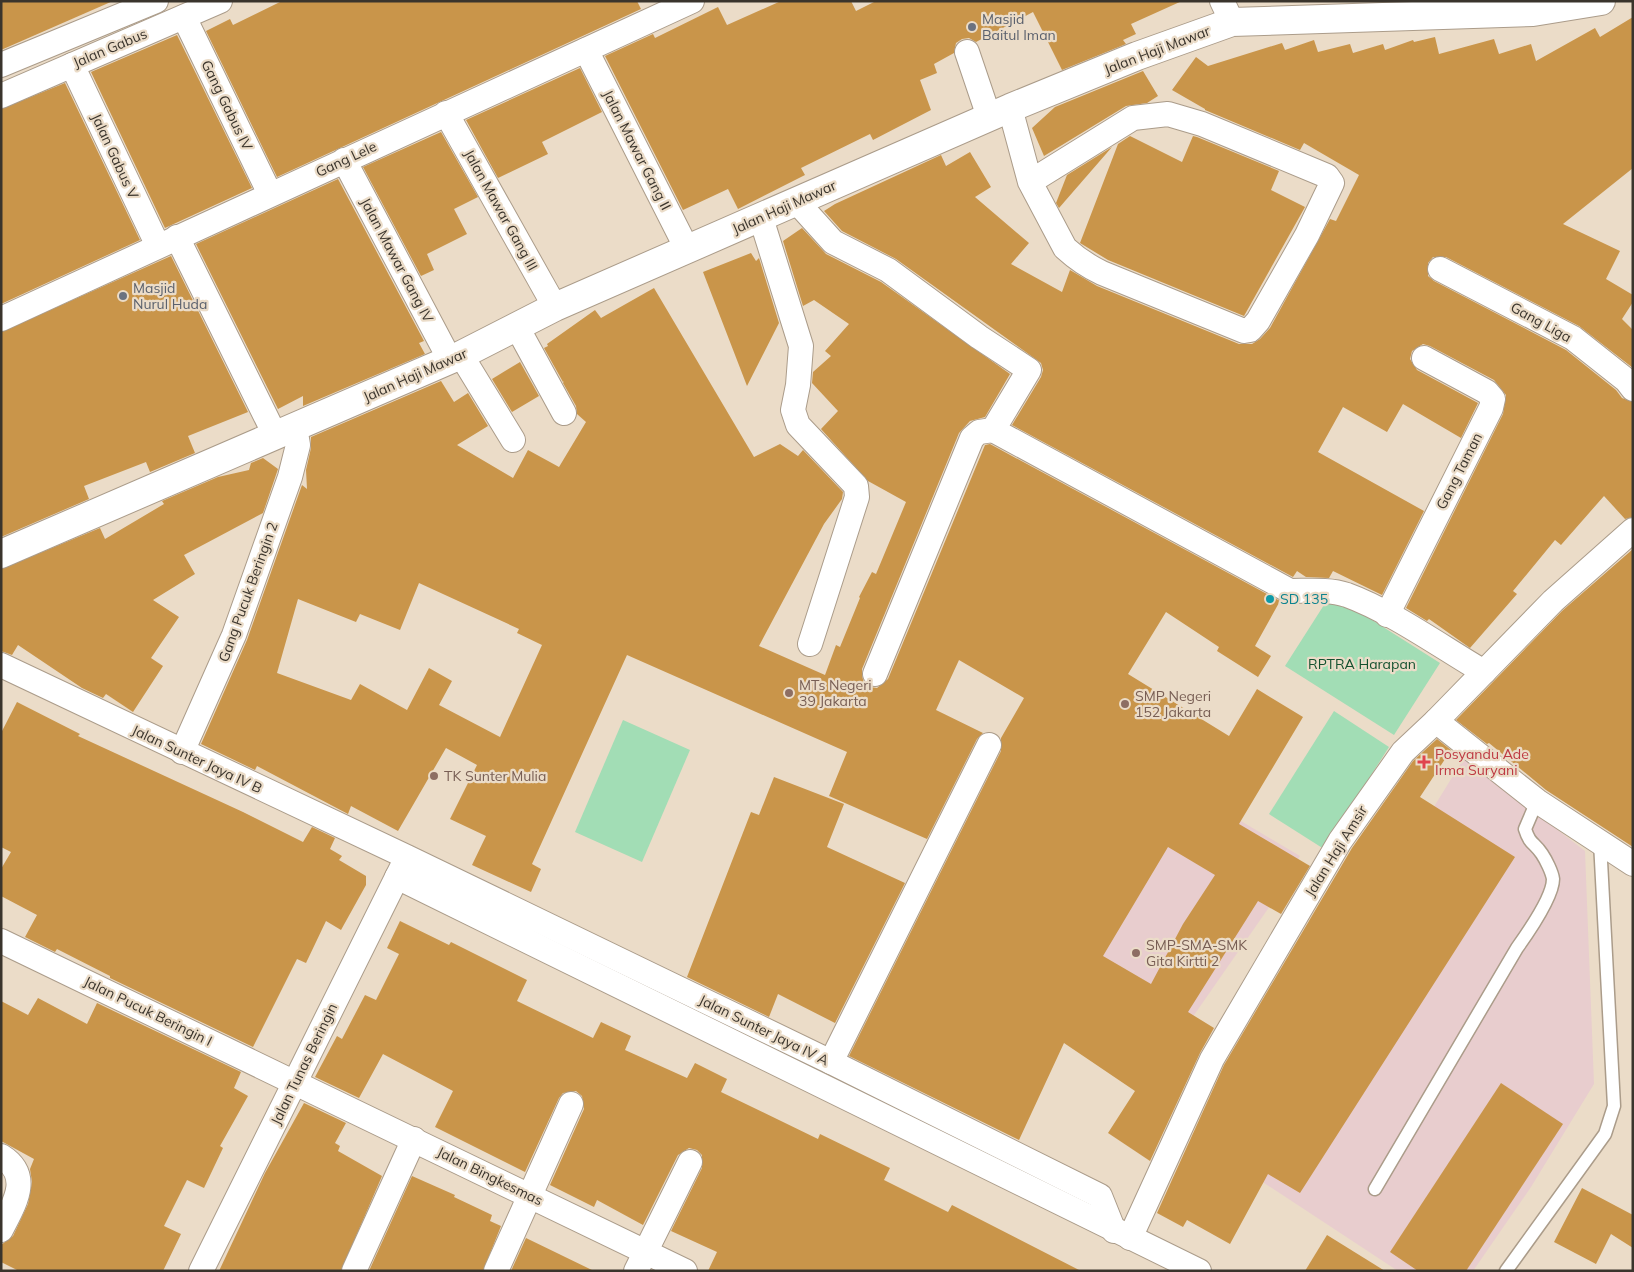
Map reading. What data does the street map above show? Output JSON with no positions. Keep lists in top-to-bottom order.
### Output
{
  "streets": {
    "street": [
      "Jalan Gabus",
      "Jalan Haji Mawar",
      "Gang Gabus IV",
      "Jalan Mawar Gang II",
      "Jalan Gabus V",
      "Gang Lele",
      "Jalan Mawar Gang III",
      "Jalan Mawar Gang IV",
      "Gang Liga",
      "Gang Taman",
      "Gang Pucuk Beringin 2",
      "Jalan Sunter Jaya IV B",
      "Jalan Haji Amsir",
      "Jalan Pucuk Beringin I",
      "Jalan Sunter Jaya IV A",
      "Jalan Tunas Beringin",
      "Jalan Bingkesmas"
    ]
  },
  "crossings": [
    ["Jalan Gabus", "Gang Gabus IV"],
    ["Jalan Gabus", "Jalan Gabus V"],
    ["Jalan Haji Mawar", "Jalan Mawar Gang II"],
    ["Jalan Haji Mawar", "Jalan Gabus V"],
    ["Jalan Haji Mawar", "Jalan Mawar Gang III"],
    ["Jalan Haji Mawar", "Jalan Mawar Gang IV"],
    ["Jalan Haji Mawar", "Gang Pucuk Beringin 2"],
    ["Gang Gabus IV", "Gang Lele"],
    ["Jalan Mawar Gang II", "Gang Lele"],
    ["Jalan Gabus V", "Gang Lele"],
    ["Jalan Gabus V", "Gang Pucuk Beringin 2"],
    ["Gang Lele", "Jalan Mawar Gang III"],
    ["Gang Lele", "Jalan Mawar Gang IV"],
    ["Gang Pucuk Beringin 2", "Jalan Sunter Jaya IV B"],
    ["Jalan Sunter Jaya IV B", "Jalan Sunter Jaya IV A"],
    ["Jalan Sunter Jaya IV B", "Jalan Tunas Beringin"],
    ["Jalan Haji Amsir", "Jalan Sunter Jaya IV A"],
    ["Jalan Pucuk Beringin I", "Jalan Tunas Beringin"],
    ["Jalan Pucuk Beringin I", "Jalan Bingkesmas"],
    ["Jalan Sunter Jaya IV A", "Jalan Tunas Beringin"],
    ["Jalan Tunas Beringin", "Jalan Bingkesmas"]
  ],
  "parks": ["RPTRA Harapan"],
  "places": {
    "other": [
      "Masjid Baitul Iman",
      "Masjid Nurul Huda",
      "SD 135",
      "MTs Negeri 39 Jakarta",
      "SMP Negeri 152 Jakarta",
      "TK Sunter Mulia",
      "SMP-SMA-SMK Gita Kirtti 2"
    ],
    "health": ["Posyandu Ade Irma Suryani"]
  }
}
